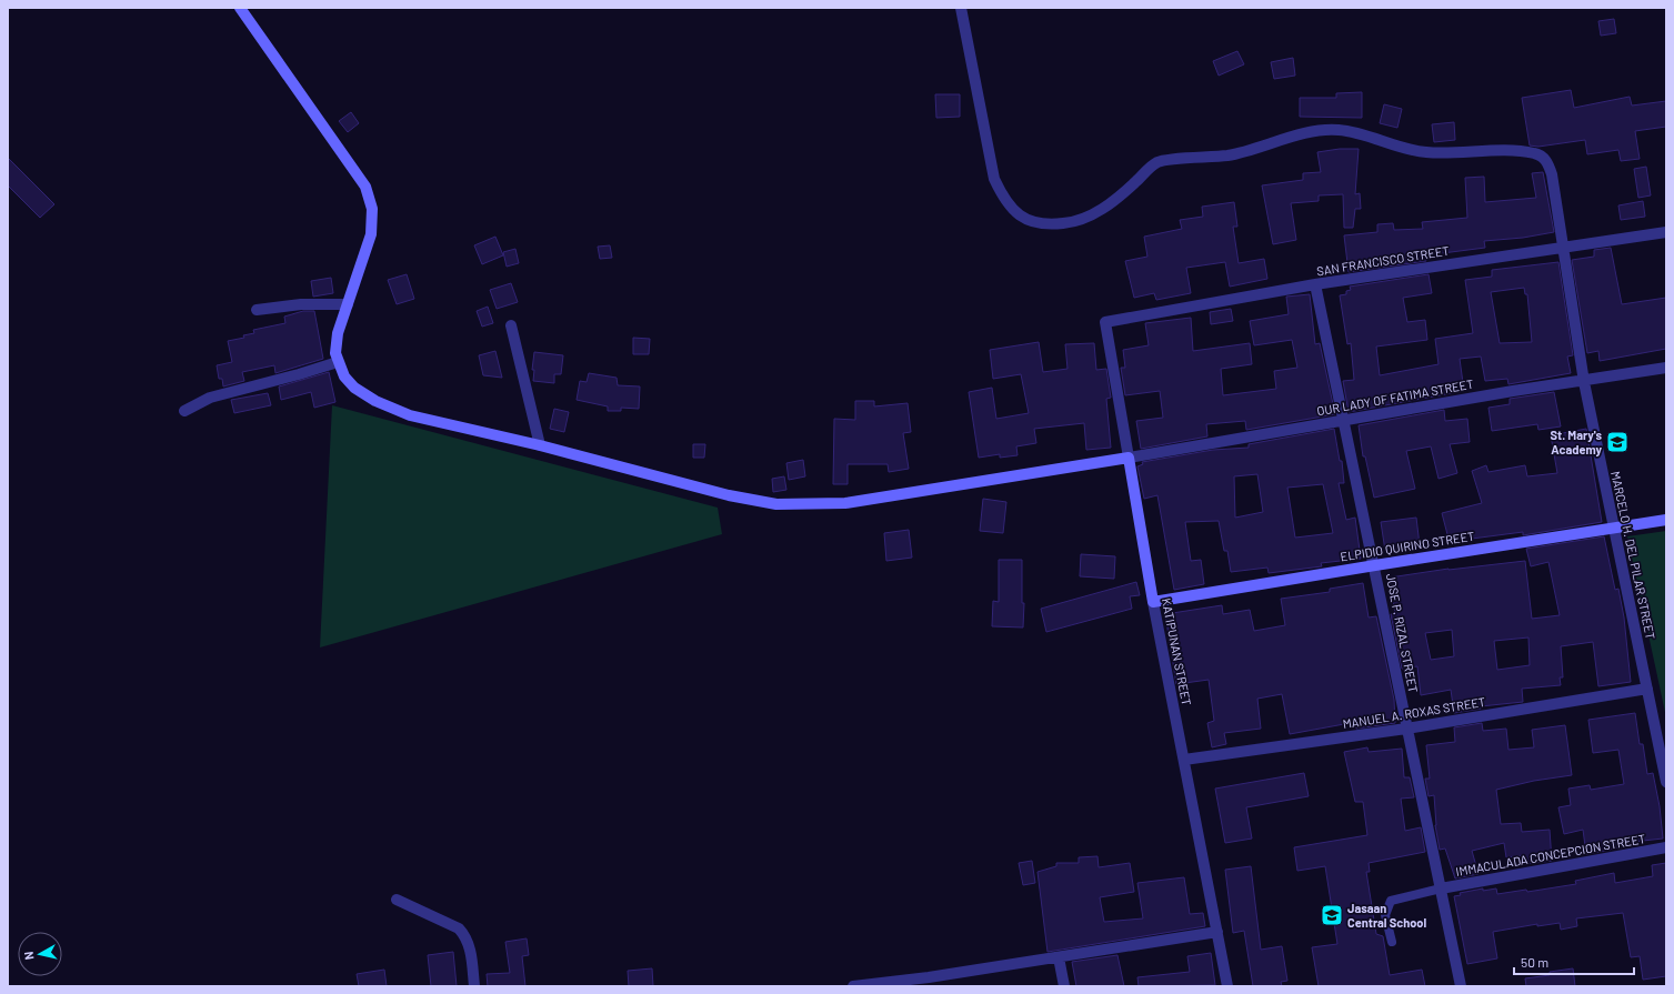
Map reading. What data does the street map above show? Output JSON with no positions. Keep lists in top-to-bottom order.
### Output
{
  "streets": {
    "street": [
      "SAN FRANCISCO STREET",
      "OUR LADY OF FATIMA STREET",
      "ELPIDIO QUIRINO STREET",
      "MARCELO H. DEL PILAR STREET",
      "JOSE P. RIZAL STREET",
      "KATIPUNAN STREET",
      "MANUEL A. ROXAS STREET",
      "IMMACULADA CONCEPCION STREET"
    ]
  },
  "crossings": [
    ["SAN FRANCISCO STREET", "MARCELO H. DEL PILAR STREET"],
    ["SAN FRANCISCO STREET", "JOSE P. RIZAL STREET"],
    ["SAN FRANCISCO STREET", "KATIPUNAN STREET"],
    ["OUR LADY OF FATIMA STREET", "MARCELO H. DEL PILAR STREET"],
    ["OUR LADY OF FATIMA STREET", "JOSE P. RIZAL STREET"],
    ["OUR LADY OF FATIMA STREET", "KATIPUNAN STREET"],
    ["ELPIDIO QUIRINO STREET", "MARCELO H. DEL PILAR STREET"],
    ["ELPIDIO QUIRINO STREET", "JOSE P. RIZAL STREET"],
    ["ELPIDIO QUIRINO STREET", "KATIPUNAN STREET"],
    ["MARCELO H. DEL PILAR STREET", "MANUEL A. ROXAS STREET"],
    ["JOSE P. RIZAL STREET", "MANUEL A. ROXAS STREET"],
    ["JOSE P. RIZAL STREET", "IMMACULADA CONCEPCION STREET"],
    ["KATIPUNAN STREET", "MANUEL A. ROXAS STREET"]
  ],
  "places": {
    "school or university": ["St. Mary's Academy", "Jasaan Central School"]
  },
  "scale_bar": "50 m",
  "north": "left"
}
